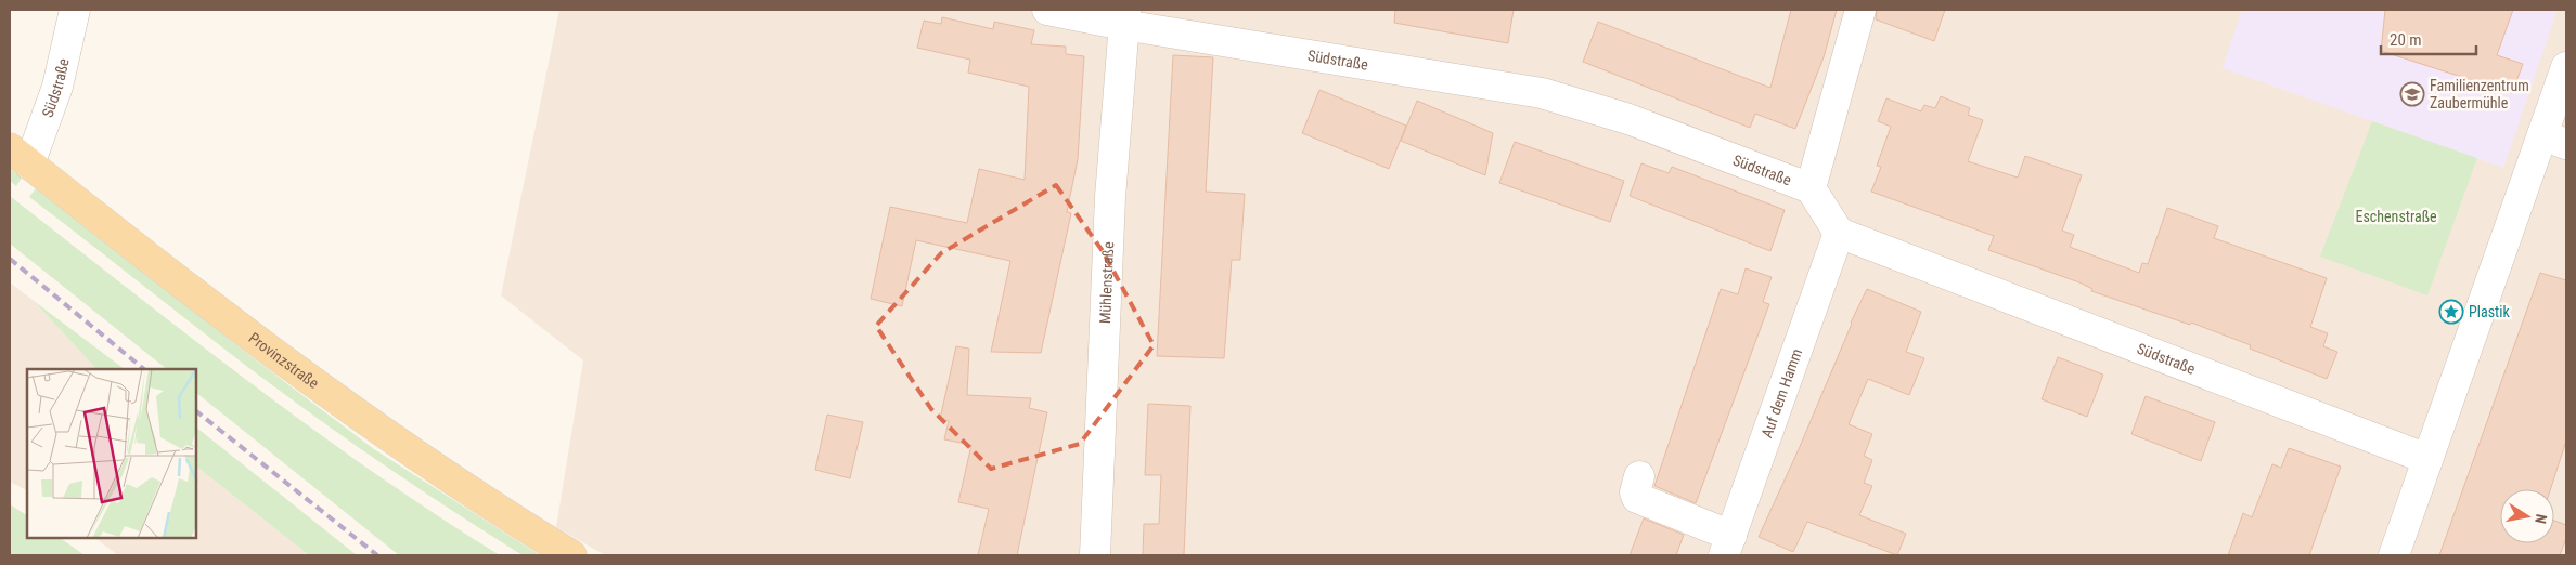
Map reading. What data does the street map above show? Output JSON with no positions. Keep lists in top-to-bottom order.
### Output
{
  "streets": {
    "main road": ["Provinzstraße"],
    "street": ["Südstraße", "Mühlenstraße", "Auf dem Hamm"]
  },
  "crossings": [
    ["Südstraße", "Mühlenstraße"],
    ["Südstraße", "Provinzstraße"],
    ["Südstraße", "Auf dem Hamm"]
  ],
  "parks": ["Eschenstraße"],
  "places": {
    "school or university": ["Familienzentrum Zaubermühle"],
    "place": ["Plastik"]
  },
  "scale_bar": "20 m",
  "north": "right"
}
